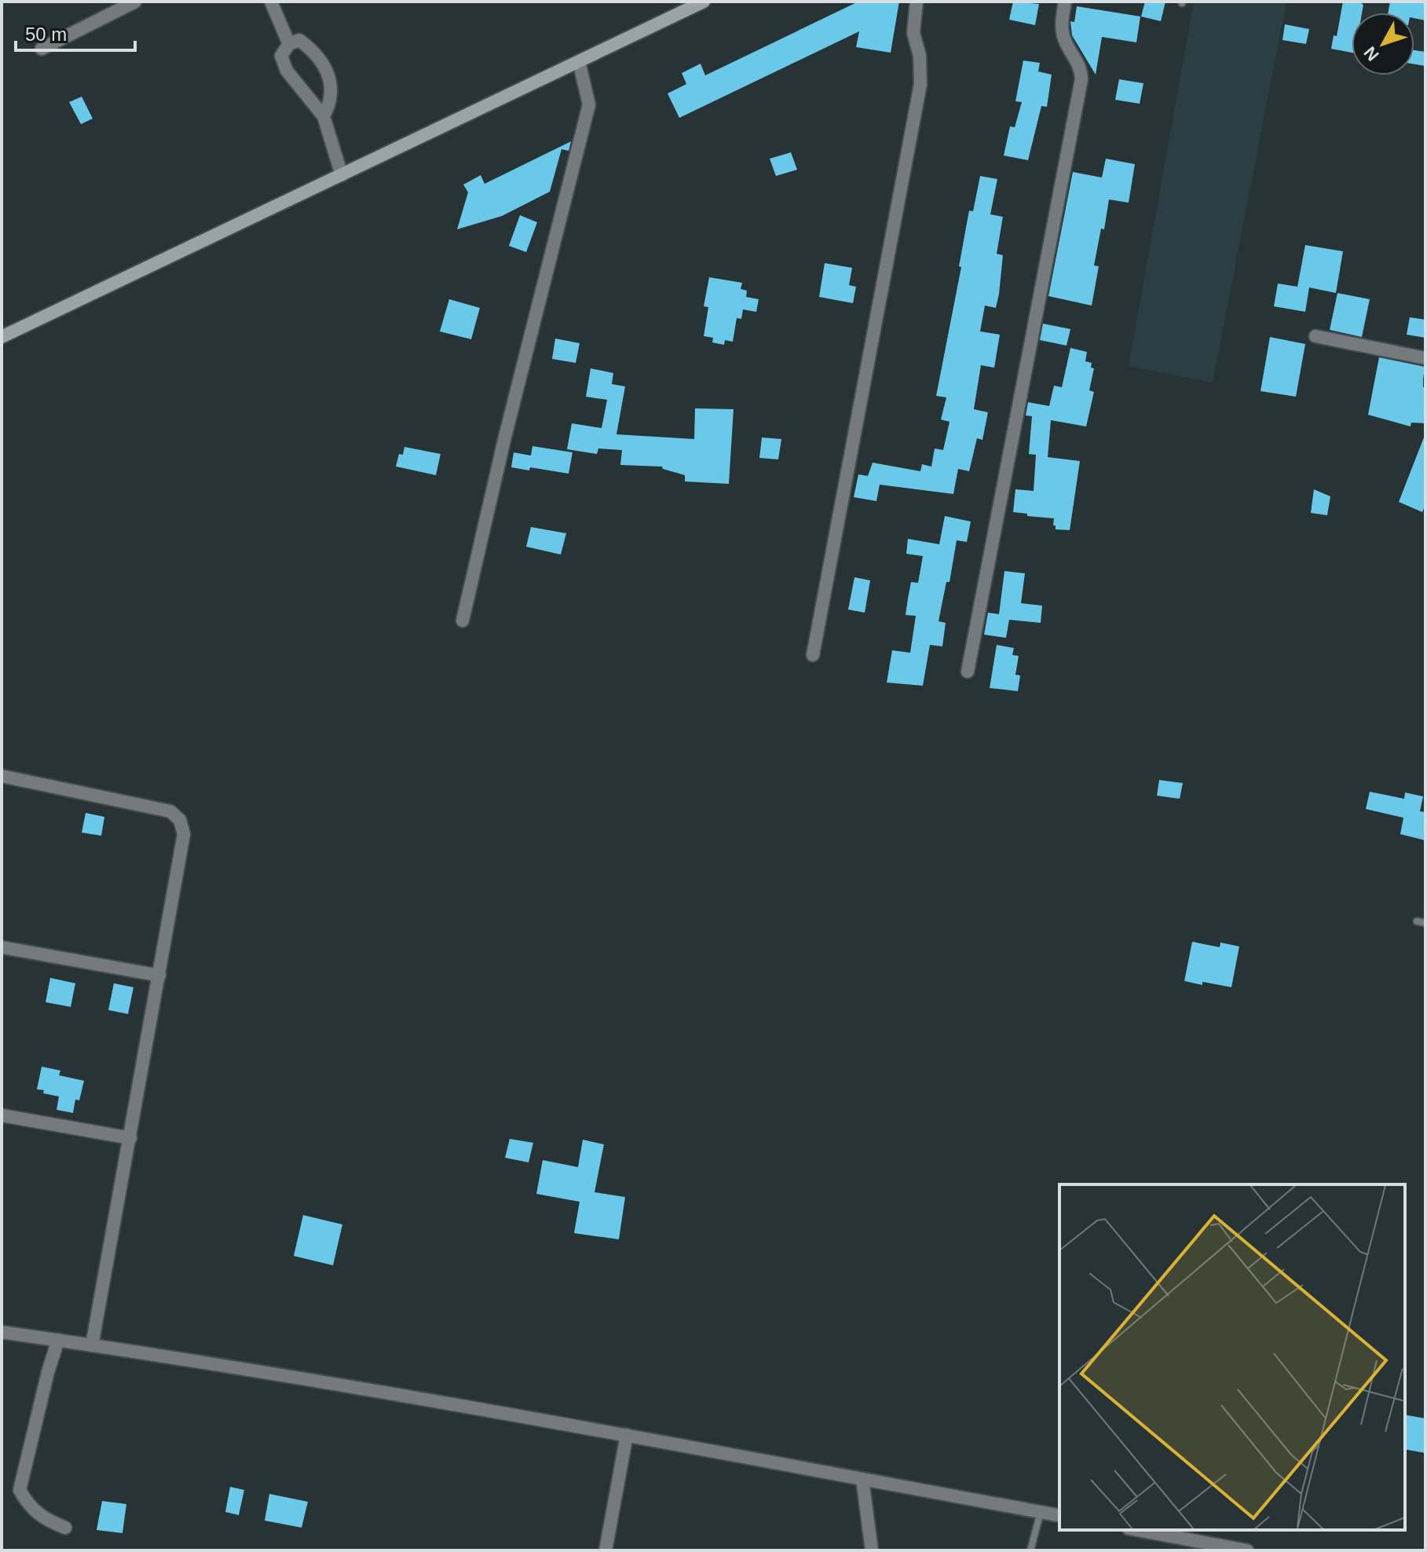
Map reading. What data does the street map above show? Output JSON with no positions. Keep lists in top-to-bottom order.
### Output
{
  "scale_bar": "50 m",
  "north": "bottom left"
}
